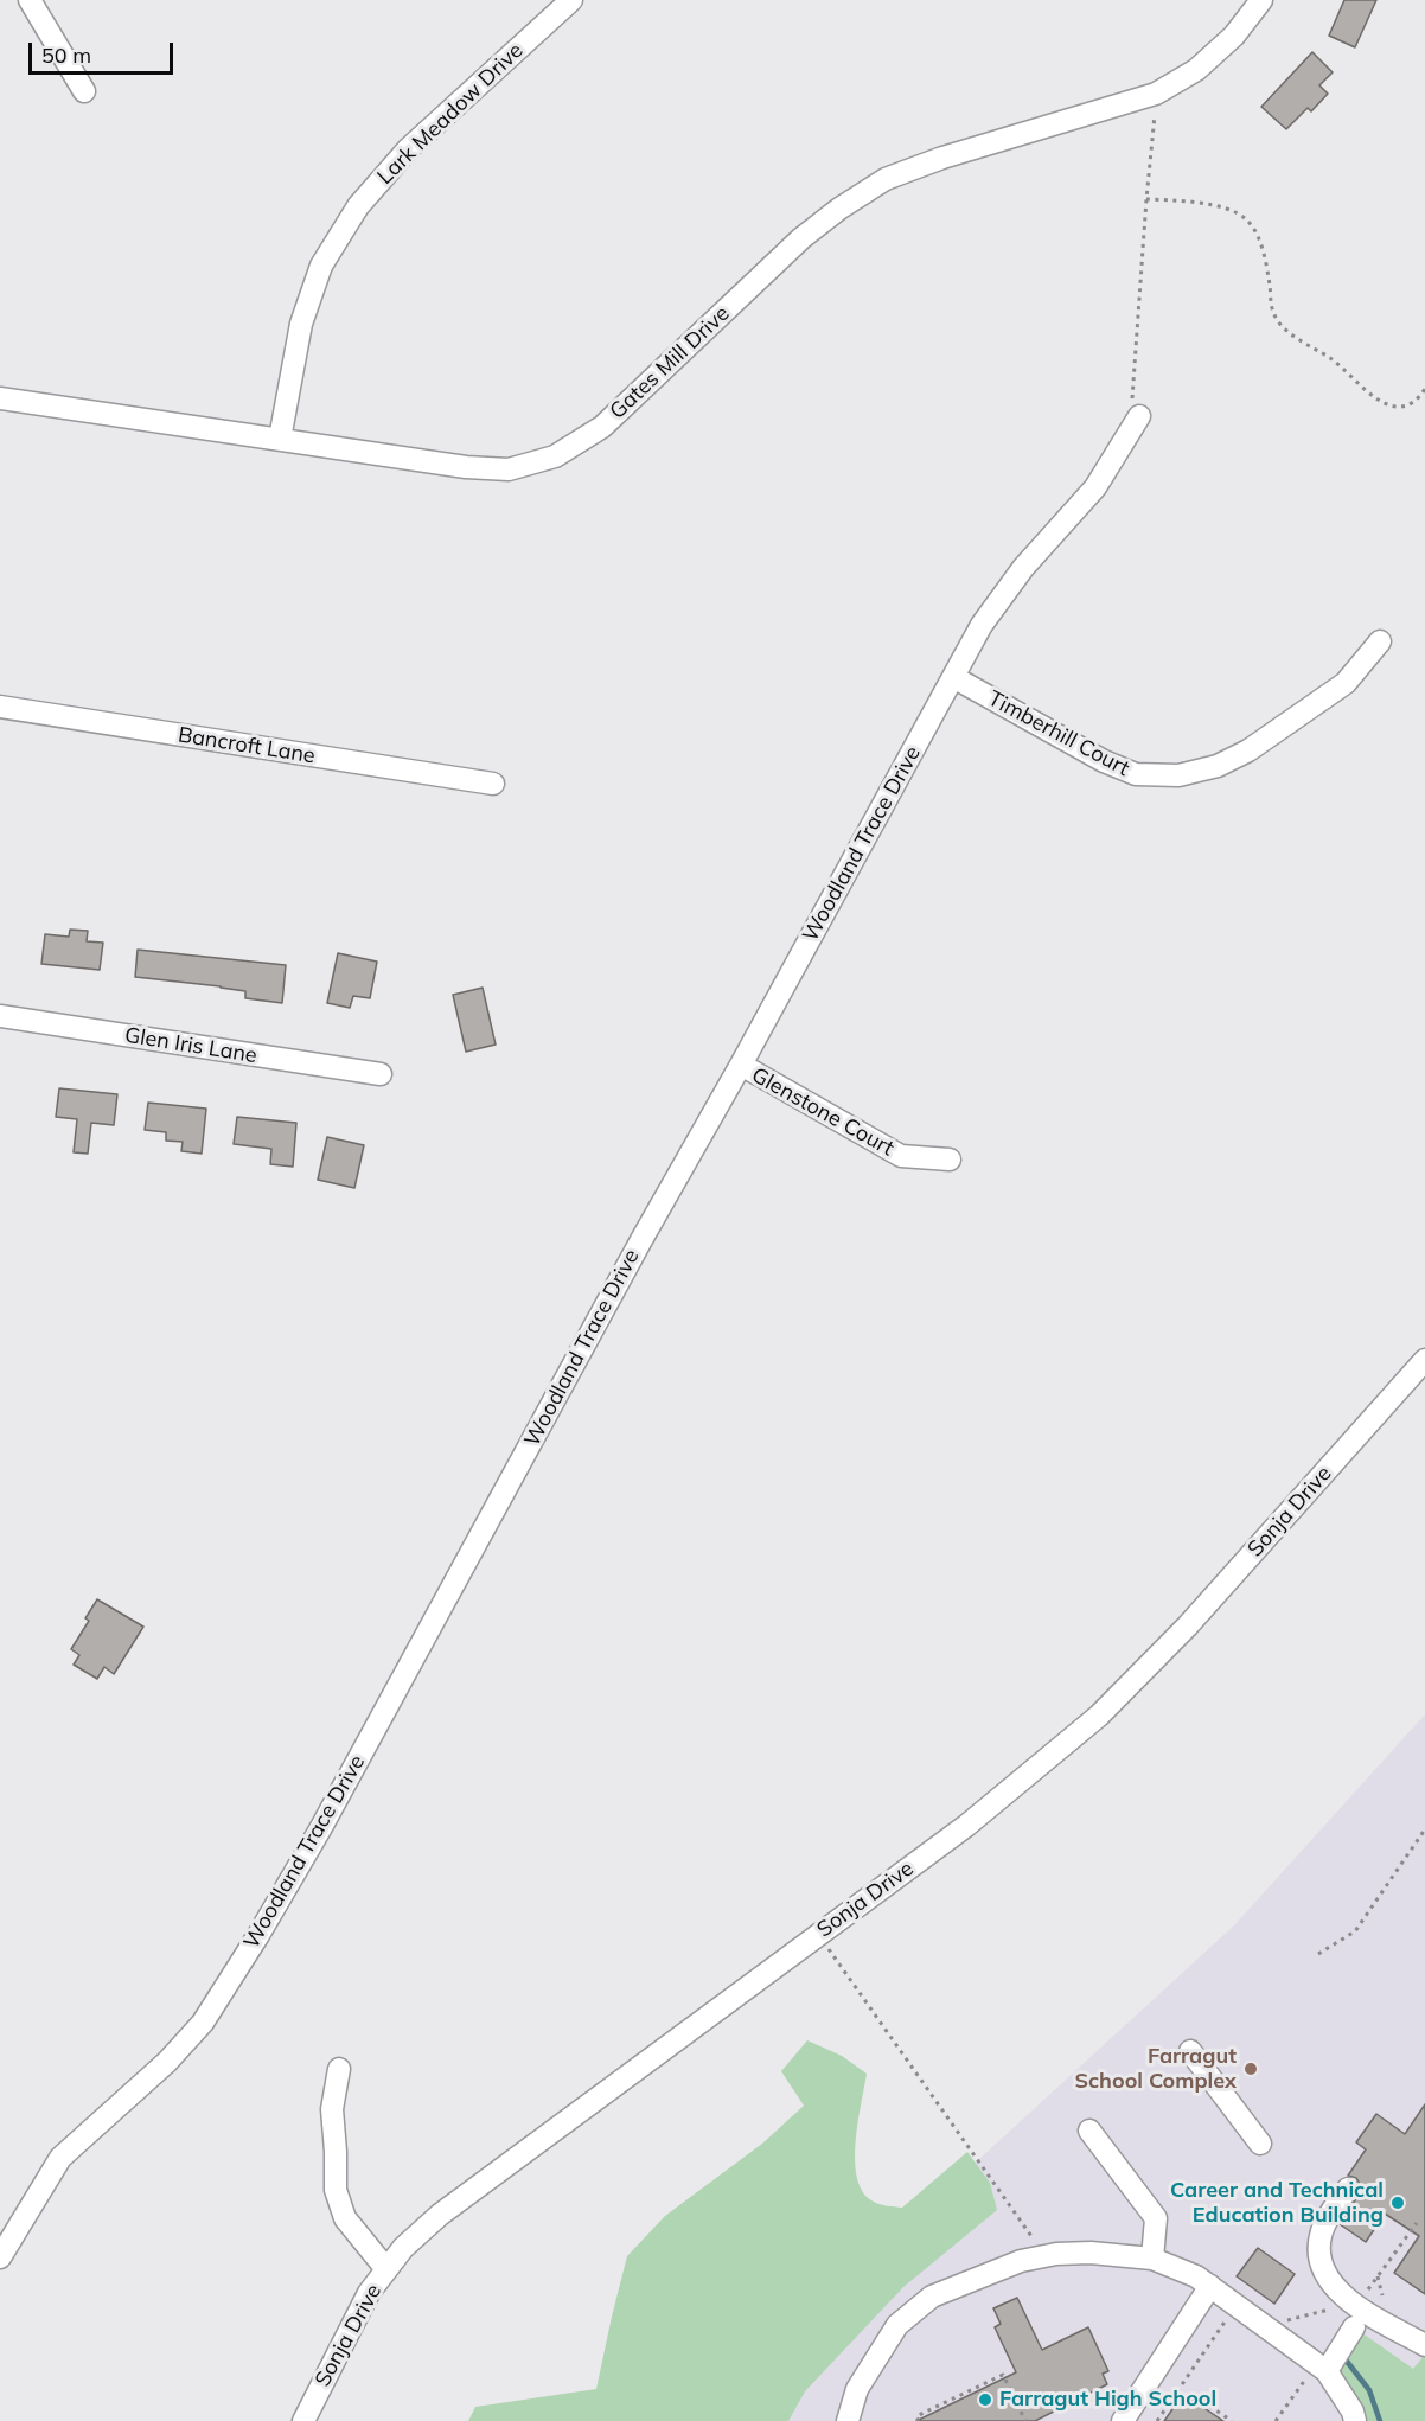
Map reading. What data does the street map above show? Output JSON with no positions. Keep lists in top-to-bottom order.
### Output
{
  "streets": {
    "street": [
      "Lark Meadow Drive",
      "Gates Mill Drive",
      "Timberhill Court",
      "Bancroft Lane",
      "Woodland Trace Drive",
      "Glen Iris Lane",
      "Glenstone Court",
      "Sonja Drive"
    ]
  },
  "crossings": [
    ["Lark Meadow Drive", "Gates Mill Drive"],
    ["Timberhill Court", "Woodland Trace Drive"],
    ["Woodland Trace Drive", "Glenstone Court"]
  ],
  "places": ["Farragut School Complex", "Career and Technical Education Building", "Farragut High School"],
  "scale_bar": "50 m"
}
